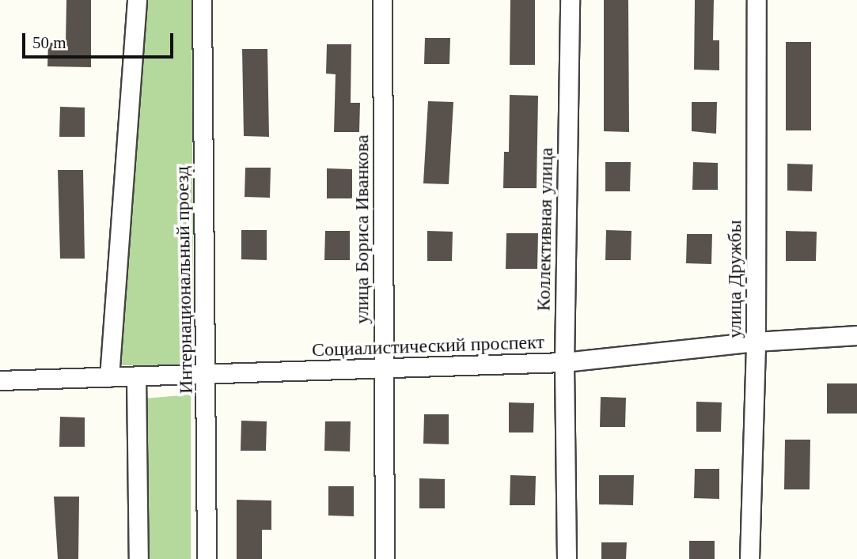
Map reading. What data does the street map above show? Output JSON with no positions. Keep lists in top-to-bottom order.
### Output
{
  "streets": {
    "street": [
      "улица Бориса Иванкова",
      "Коллективная улица",
      "улица Дружбы",
      "Интернациональный проезд",
      "Социалистический проспект"
    ]
  },
  "crossings": [
    ["улица Бориса Иванкова", "Социалистический проспект"],
    ["Коллективная улица", "Социалистический проспект"],
    ["улица Дружбы", "Социалистический проспект"],
    ["Интернациональный проезд", "Социалистический проспект"]
  ],
  "scale_bar": "50 m"
}
